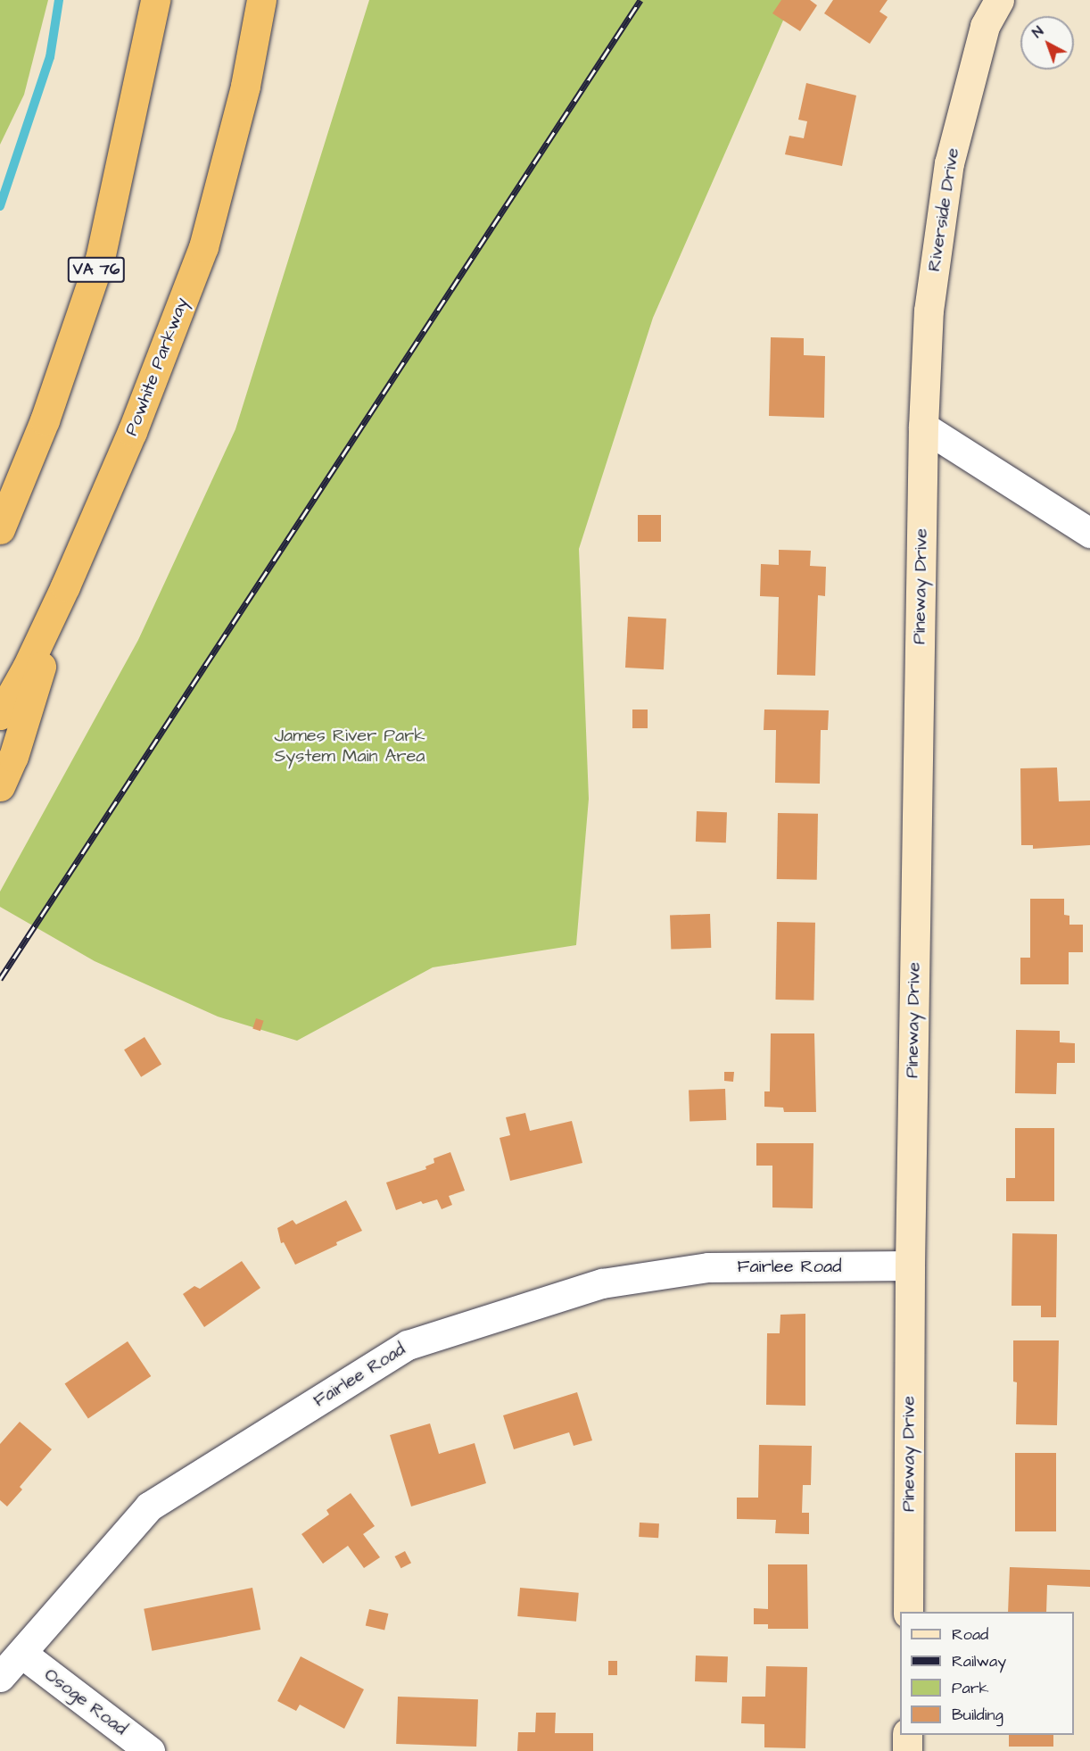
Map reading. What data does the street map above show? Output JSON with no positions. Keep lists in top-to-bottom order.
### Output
{
  "streets": {
    "highway": ["VA 76", "Powhite Parkway"],
    "street": [
      "Riverside Drive",
      "Pineway Drive",
      "Fairlee Road",
      "Osoge Road"
    ]
  },
  "crossings": [
    ["Riverside Drive", "Pineway Drive"],
    ["Pineway Drive", "Fairlee Road"],
    ["Fairlee Road", "Osoge Road"]
  ],
  "parks": ["James River Park System Main Area"],
  "legend": [
    "Road",
    "Railway",
    "Park",
    "Building"
  ],
  "north": "top left"
}
